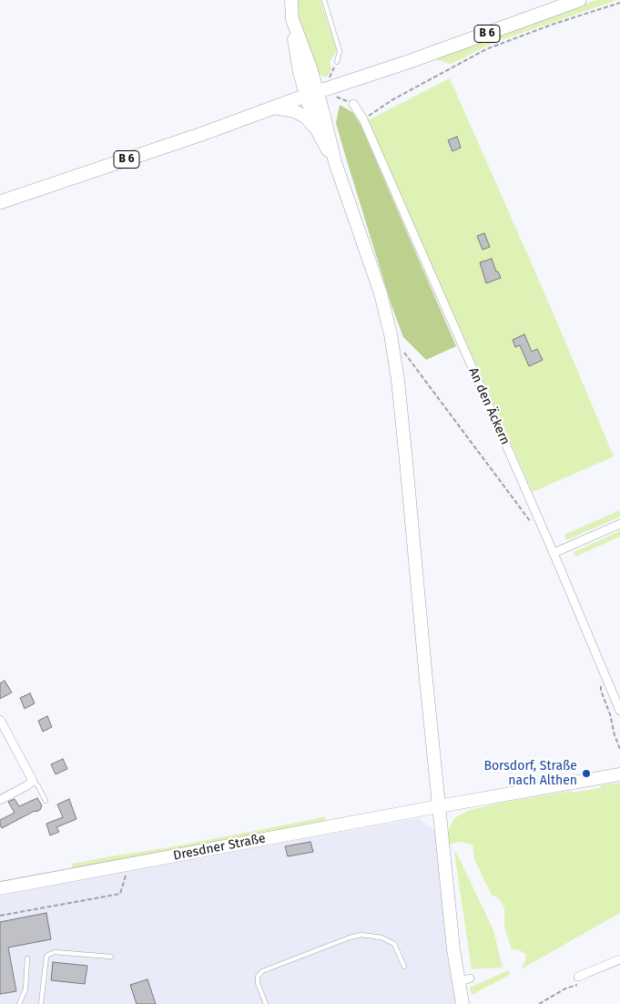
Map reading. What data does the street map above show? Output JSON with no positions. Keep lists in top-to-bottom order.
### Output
{
  "streets": {
    "main road": ["B 6", "Dresdner Straße"],
    "street": ["An den Äckern"]
  },
  "places": ["Borsdorf, Straße nach Althen"]
}
